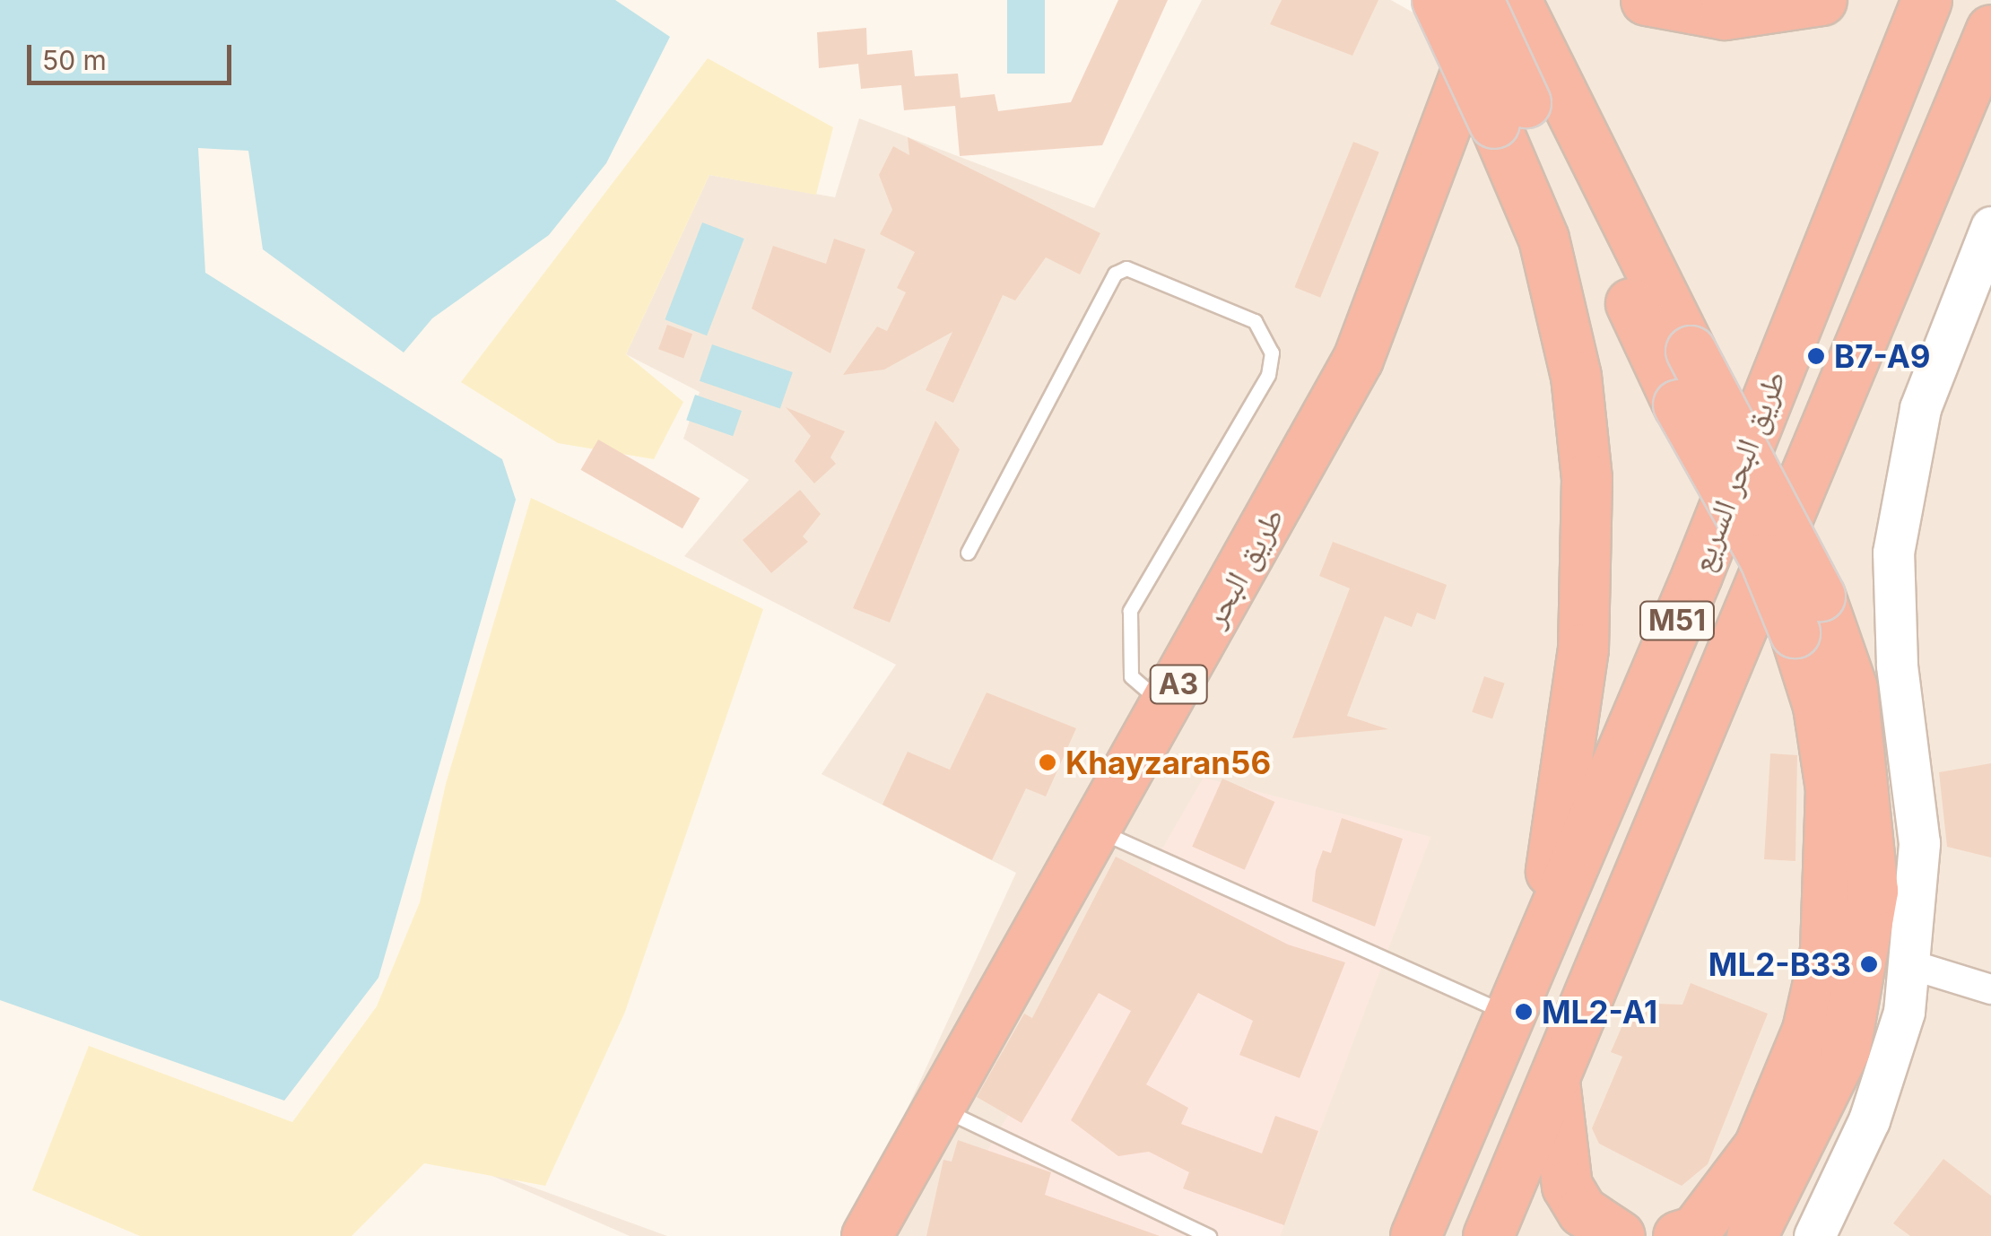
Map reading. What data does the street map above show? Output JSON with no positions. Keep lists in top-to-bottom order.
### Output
{
  "streets": {
    "highway": [
      "طريق البحر السريع",
      "طريق البحر",
      "M51",
      "A3"
    ]
  },
  "crossings": [
    ["طريق البحر", "A3"]
  ],
  "places": [
    "B7-A9",
    "Khayzaran56",
    "ML2-B33",
    "ML2-A1"
  ],
  "scale_bar": "50 m"
}
